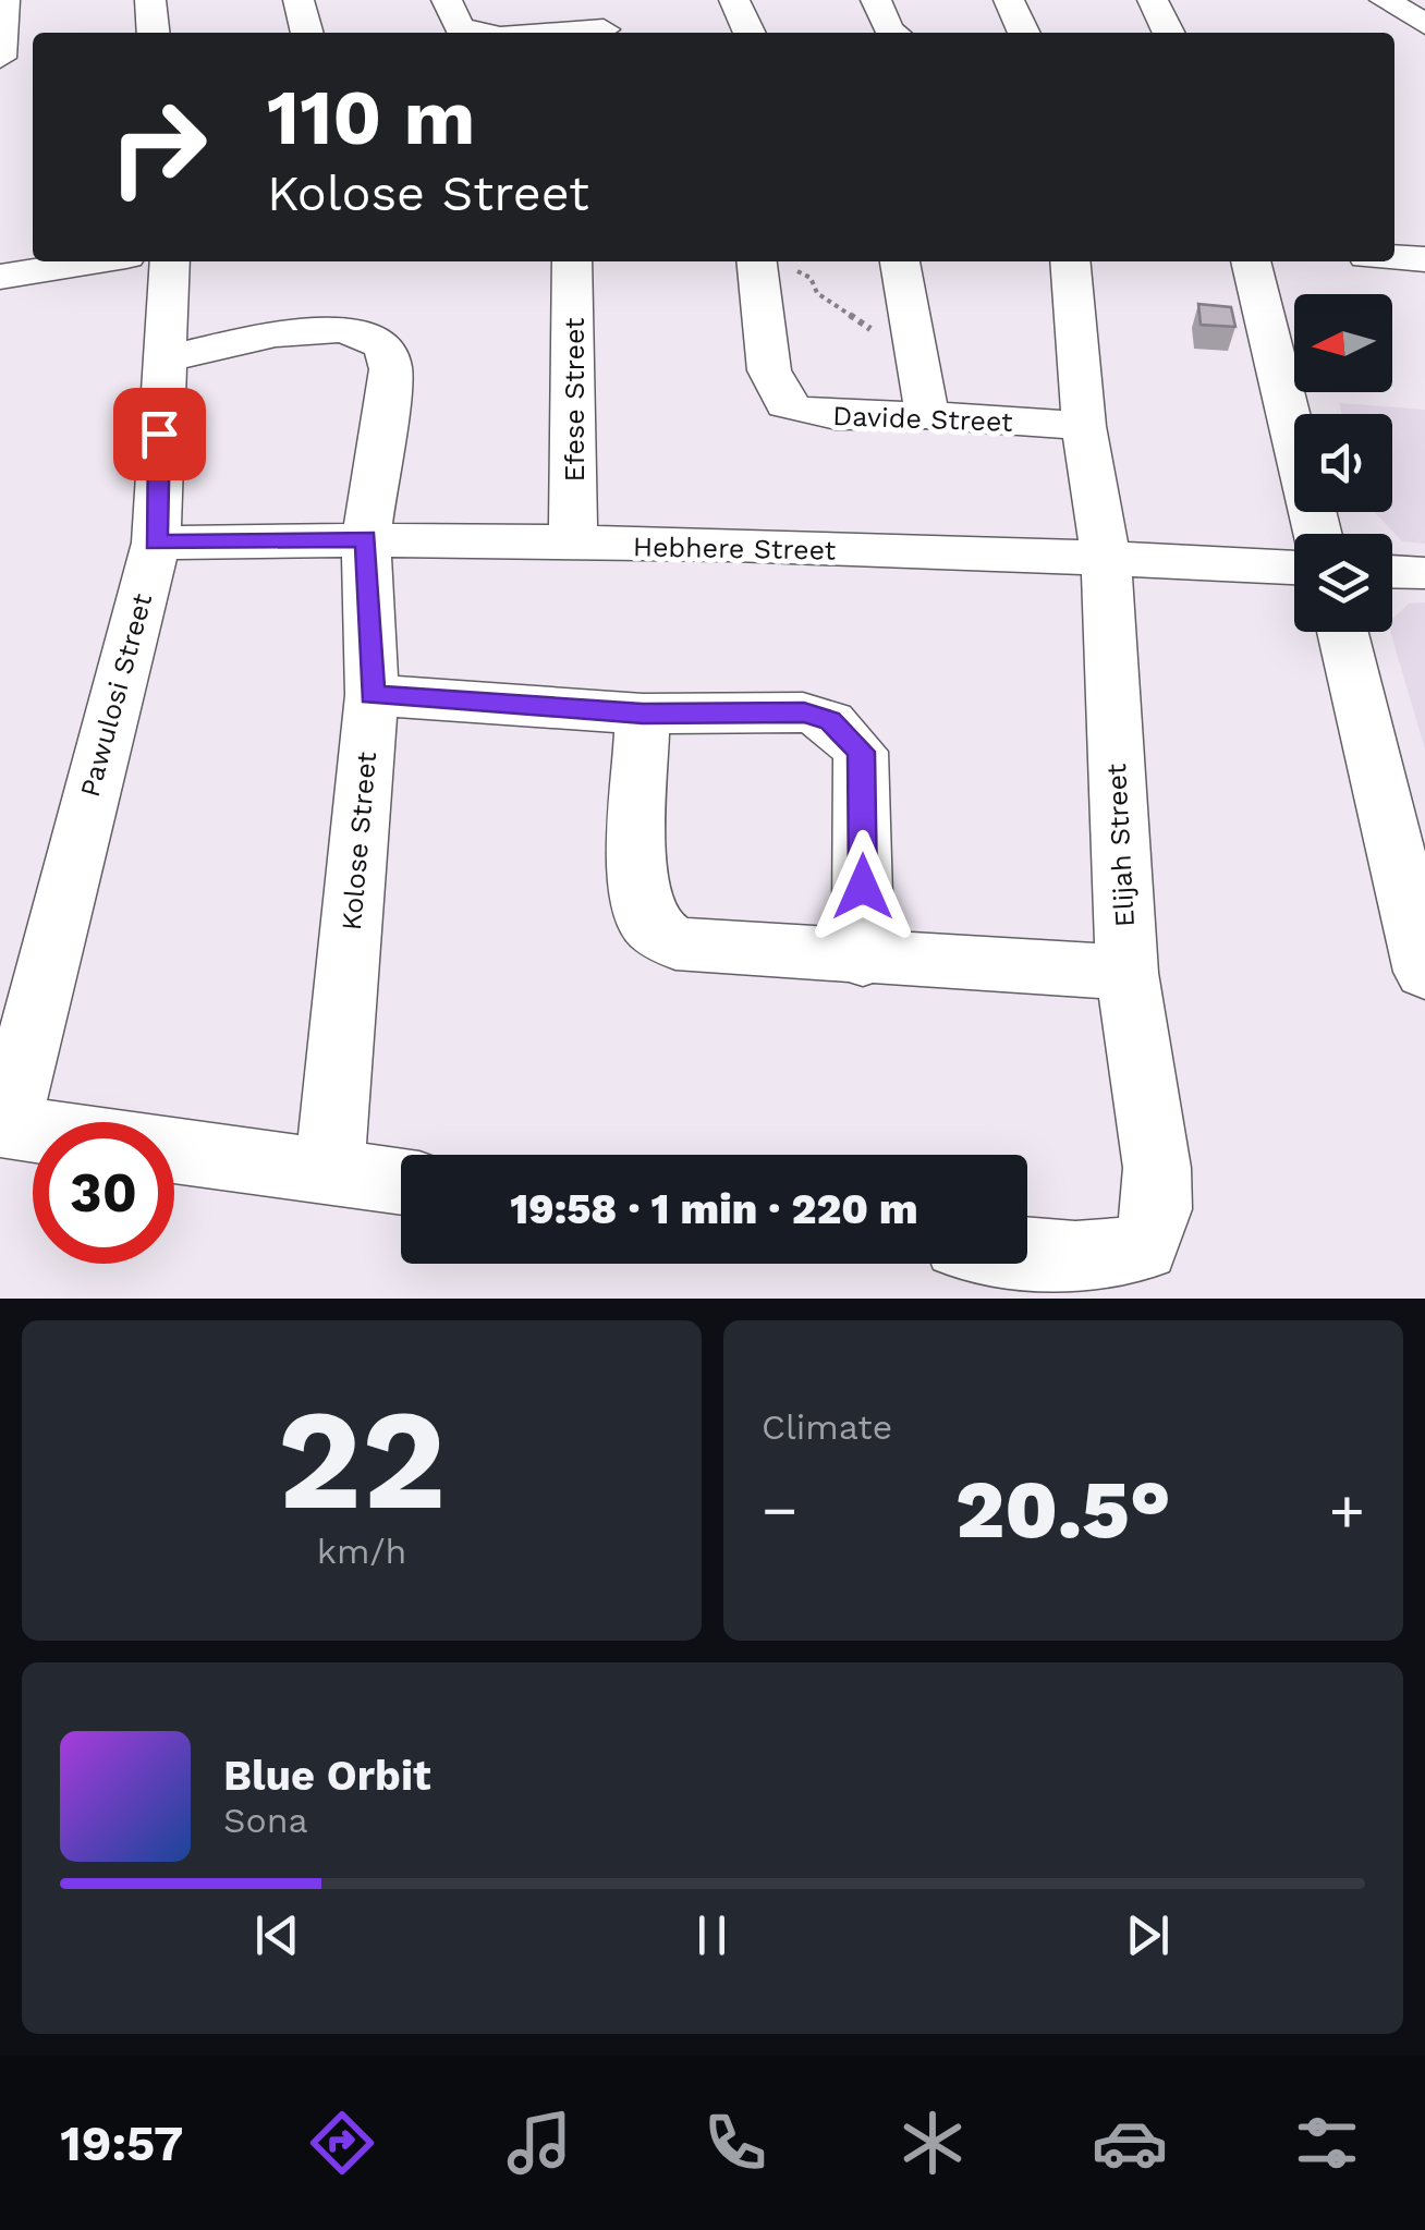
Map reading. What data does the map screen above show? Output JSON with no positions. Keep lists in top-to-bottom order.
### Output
{
  "streets": {
    "street": [
      "Efese Street",
      "Davide Street",
      "Hebhere Street",
      "Pawulosi Street",
      "Kolose Street",
      "Elijah Street"
    ]
  },
  "crossings": [
    ["Efese Street", "Hebhere Street"],
    ["Davide Street", "Elijah Street"],
    ["Hebhere Street", "Pawulosi Street"],
    ["Hebhere Street", "Kolose Street"],
    ["Hebhere Street", "Elijah Street"],
    ["Pawulosi Street", "Kolose Street"]
  ],
  "north": "left",
  "page": {
    "turn": ["110 m", "Kolose Street"],
    "limit": "30",
    "trip": "19:58 · 1 min · 220 m",
    "tile": [
      ["22", "km/h"],
      "Climate"
    ],
    "heat": ["−", "20.5°", "+"],
    "song": ["Blue Orbit", "Sona"],
    "tabs": "19:57"
  }
}
